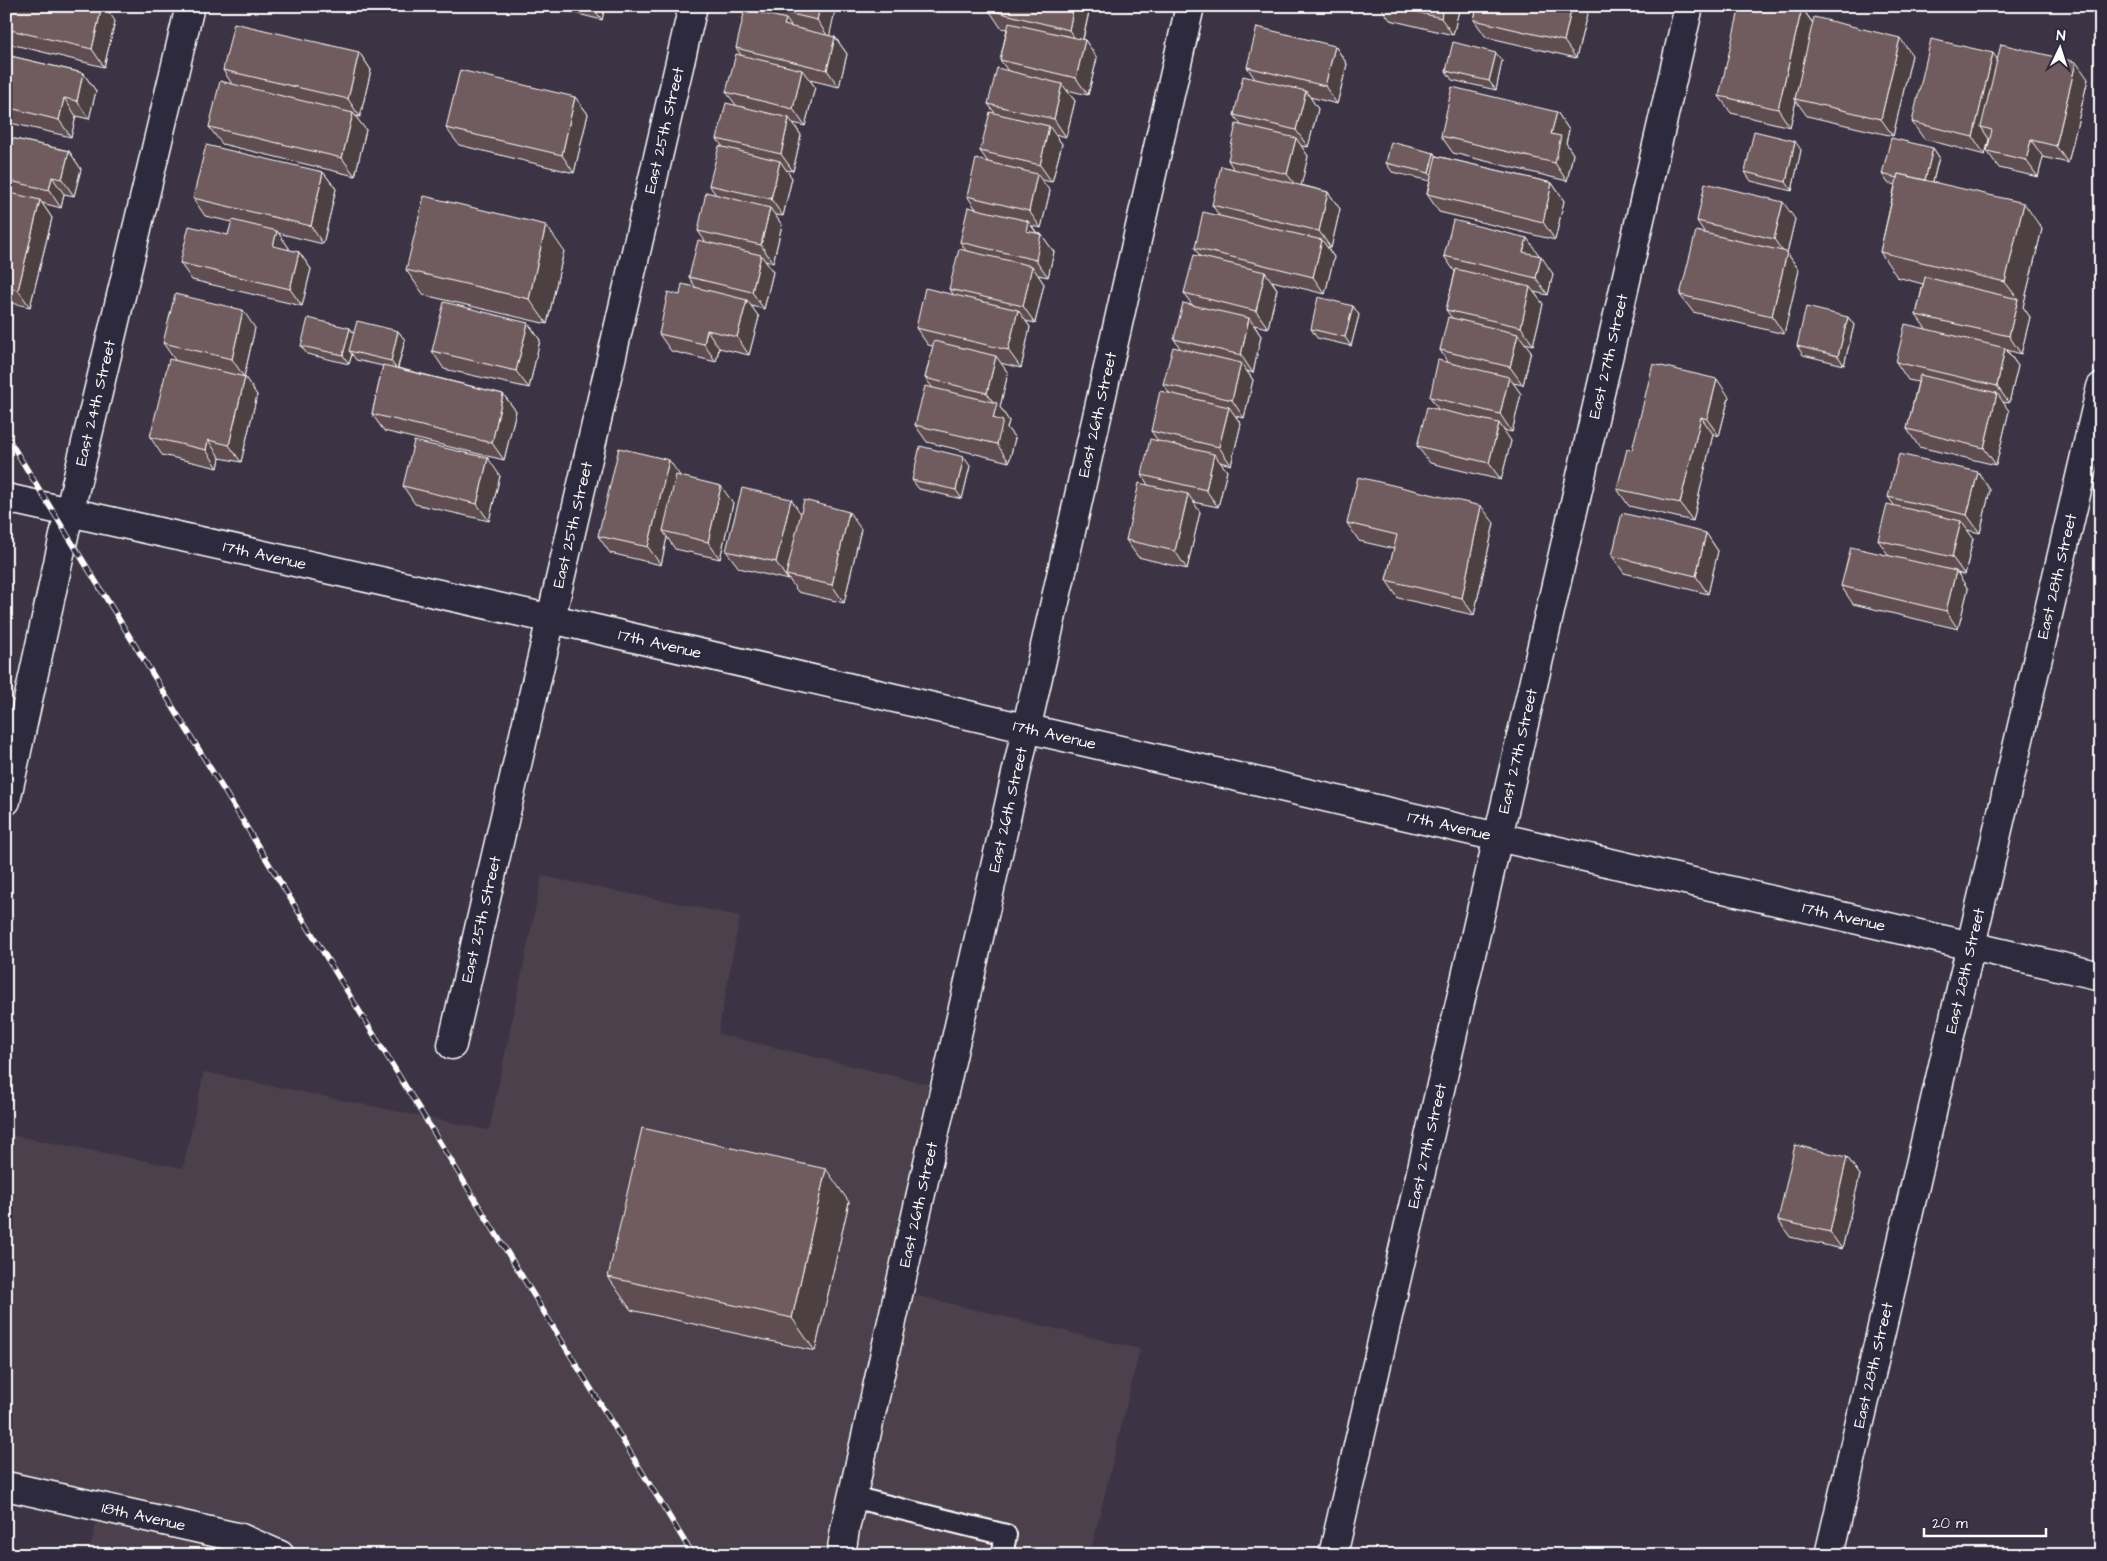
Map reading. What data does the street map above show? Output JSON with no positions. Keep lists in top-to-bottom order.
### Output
{
  "streets": {
    "street": [
      "East 25th Street",
      "East 27th Street",
      "East 24th Street",
      "East 26th Street",
      "17th Avenue",
      "East 28th Street",
      "18th Avenue"
    ]
  },
  "crossings": [
    ["East 25th Street", "17th Avenue"],
    ["East 27th Street", "17th Avenue"],
    ["East 24th Street", "17th Avenue"],
    ["East 26th Street", "17th Avenue"],
    ["17th Avenue", "East 28th Street"]
  ],
  "scale_bar": "20 m",
  "north": "top"
}
